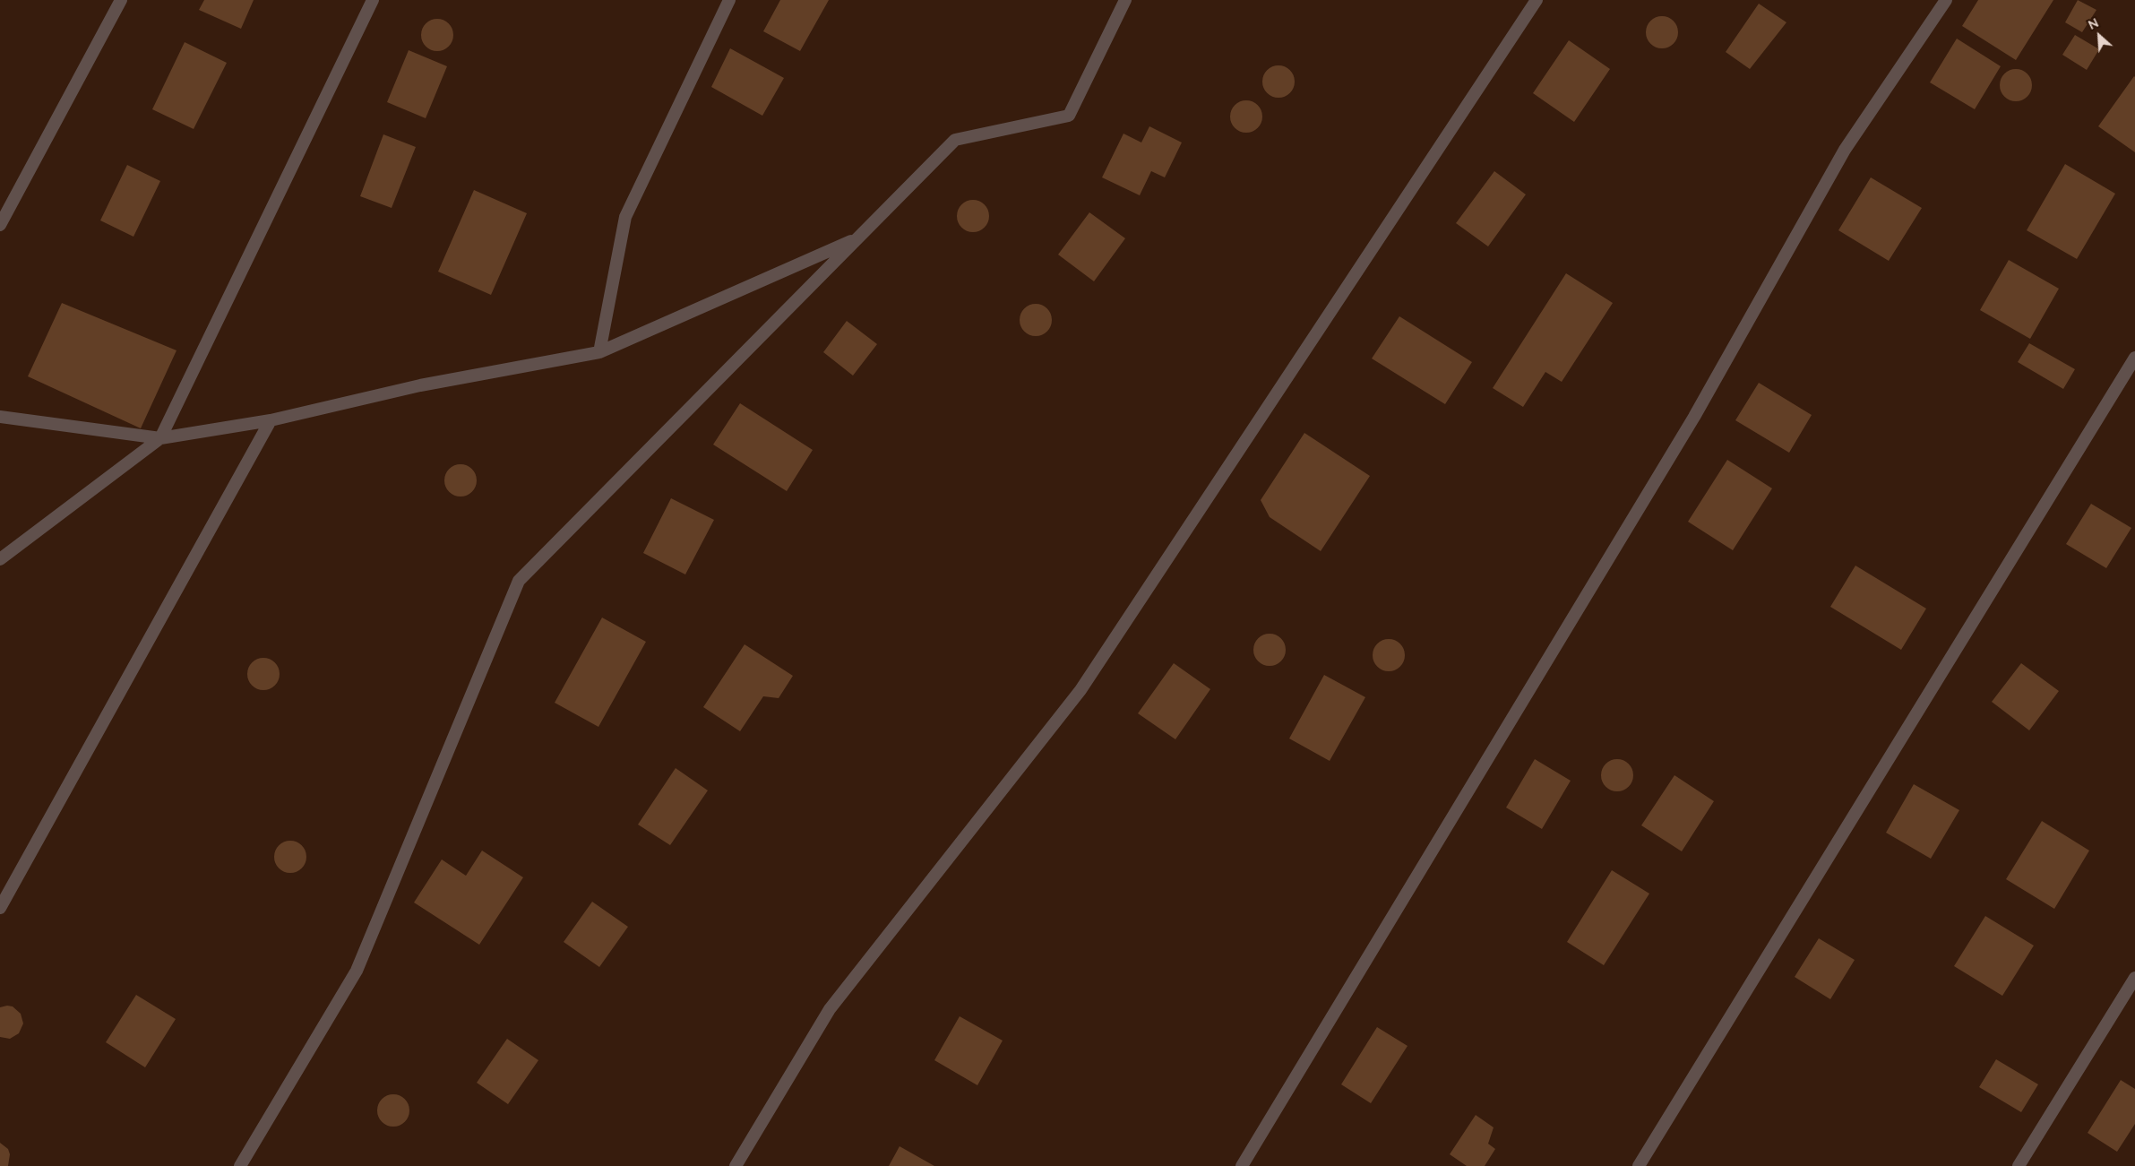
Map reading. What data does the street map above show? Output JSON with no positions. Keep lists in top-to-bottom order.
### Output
{
  "north": "top left"
}
